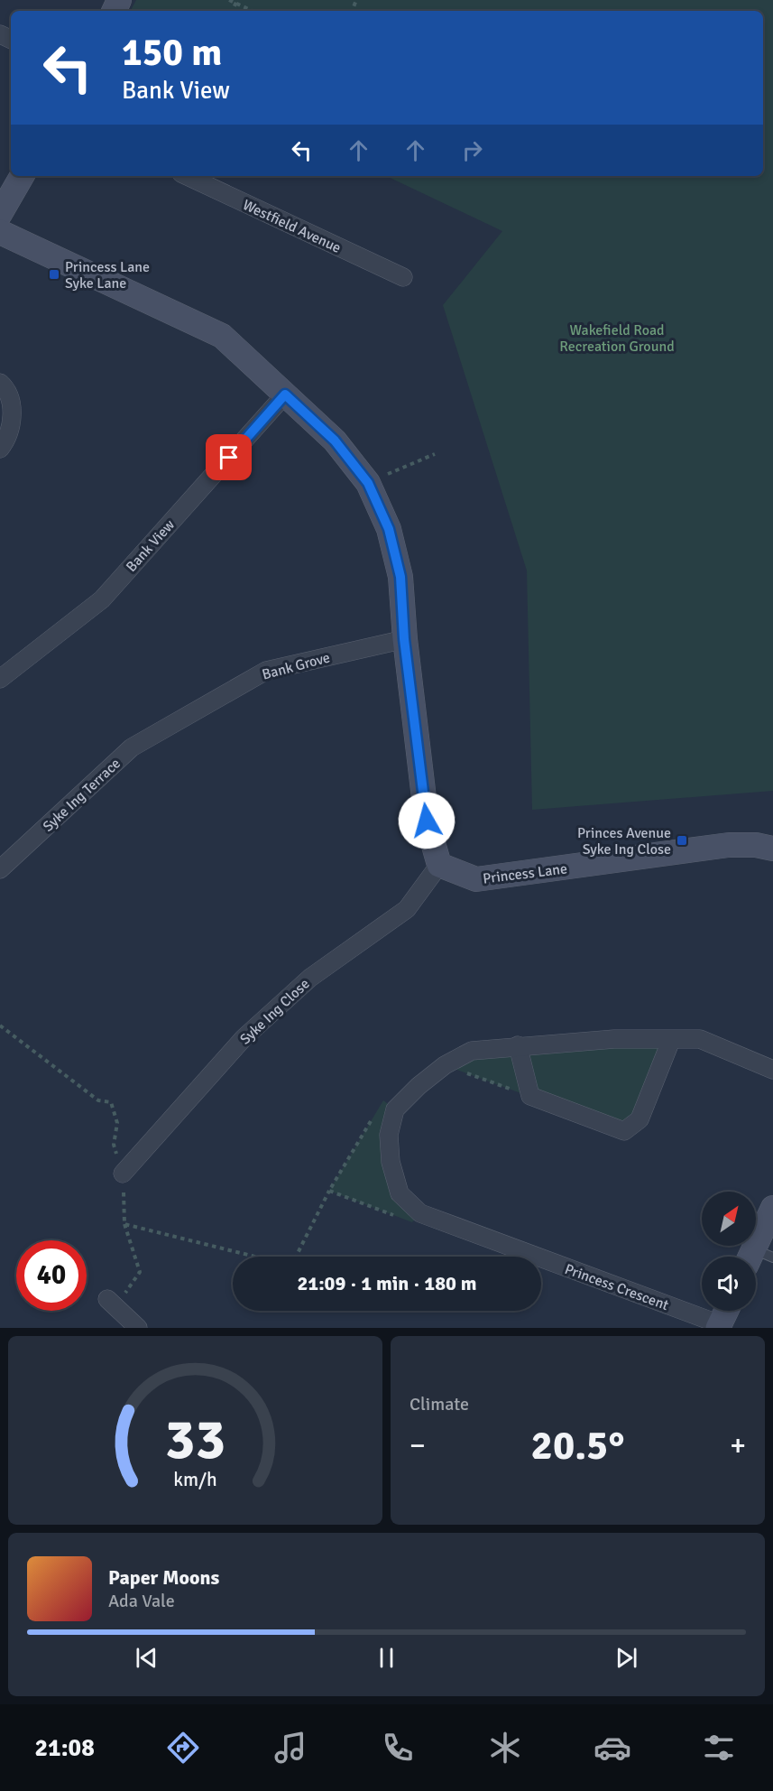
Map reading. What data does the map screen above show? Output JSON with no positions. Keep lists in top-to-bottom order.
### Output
{
  "streets": {
    "street": [
      "Westfield Avenue",
      "Bank View",
      "Bank Grove",
      "Syke Ing Terrace",
      "Princess Lane",
      "Syke Ing Close",
      "Princess Crescent"
    ]
  },
  "crossings": [
    ["Bank Grove", "Syke Ing Terrace"],
    ["Princess Lane", "Syke Ing Close"]
  ],
  "parks": ["Wakefield Road Recreation Ground"],
  "places": {
    "transit": ["Princess Lane Syke Lane", "Princes Avenue Syke Ing Close"]
  },
  "north": "top right",
  "page": {
    "turn": ["150 m", "Bank View"],
    "limit": "40",
    "trip": "21:09 · 1 min · 180 m",
    "tile": "Climate",
    "heat": ["−", "20.5°", "+"],
    "song": ["Paper Moons", "Ada Vale"],
    "tabs": "21:08",
    "gauge": ["33", "km/h"]
  }
}
